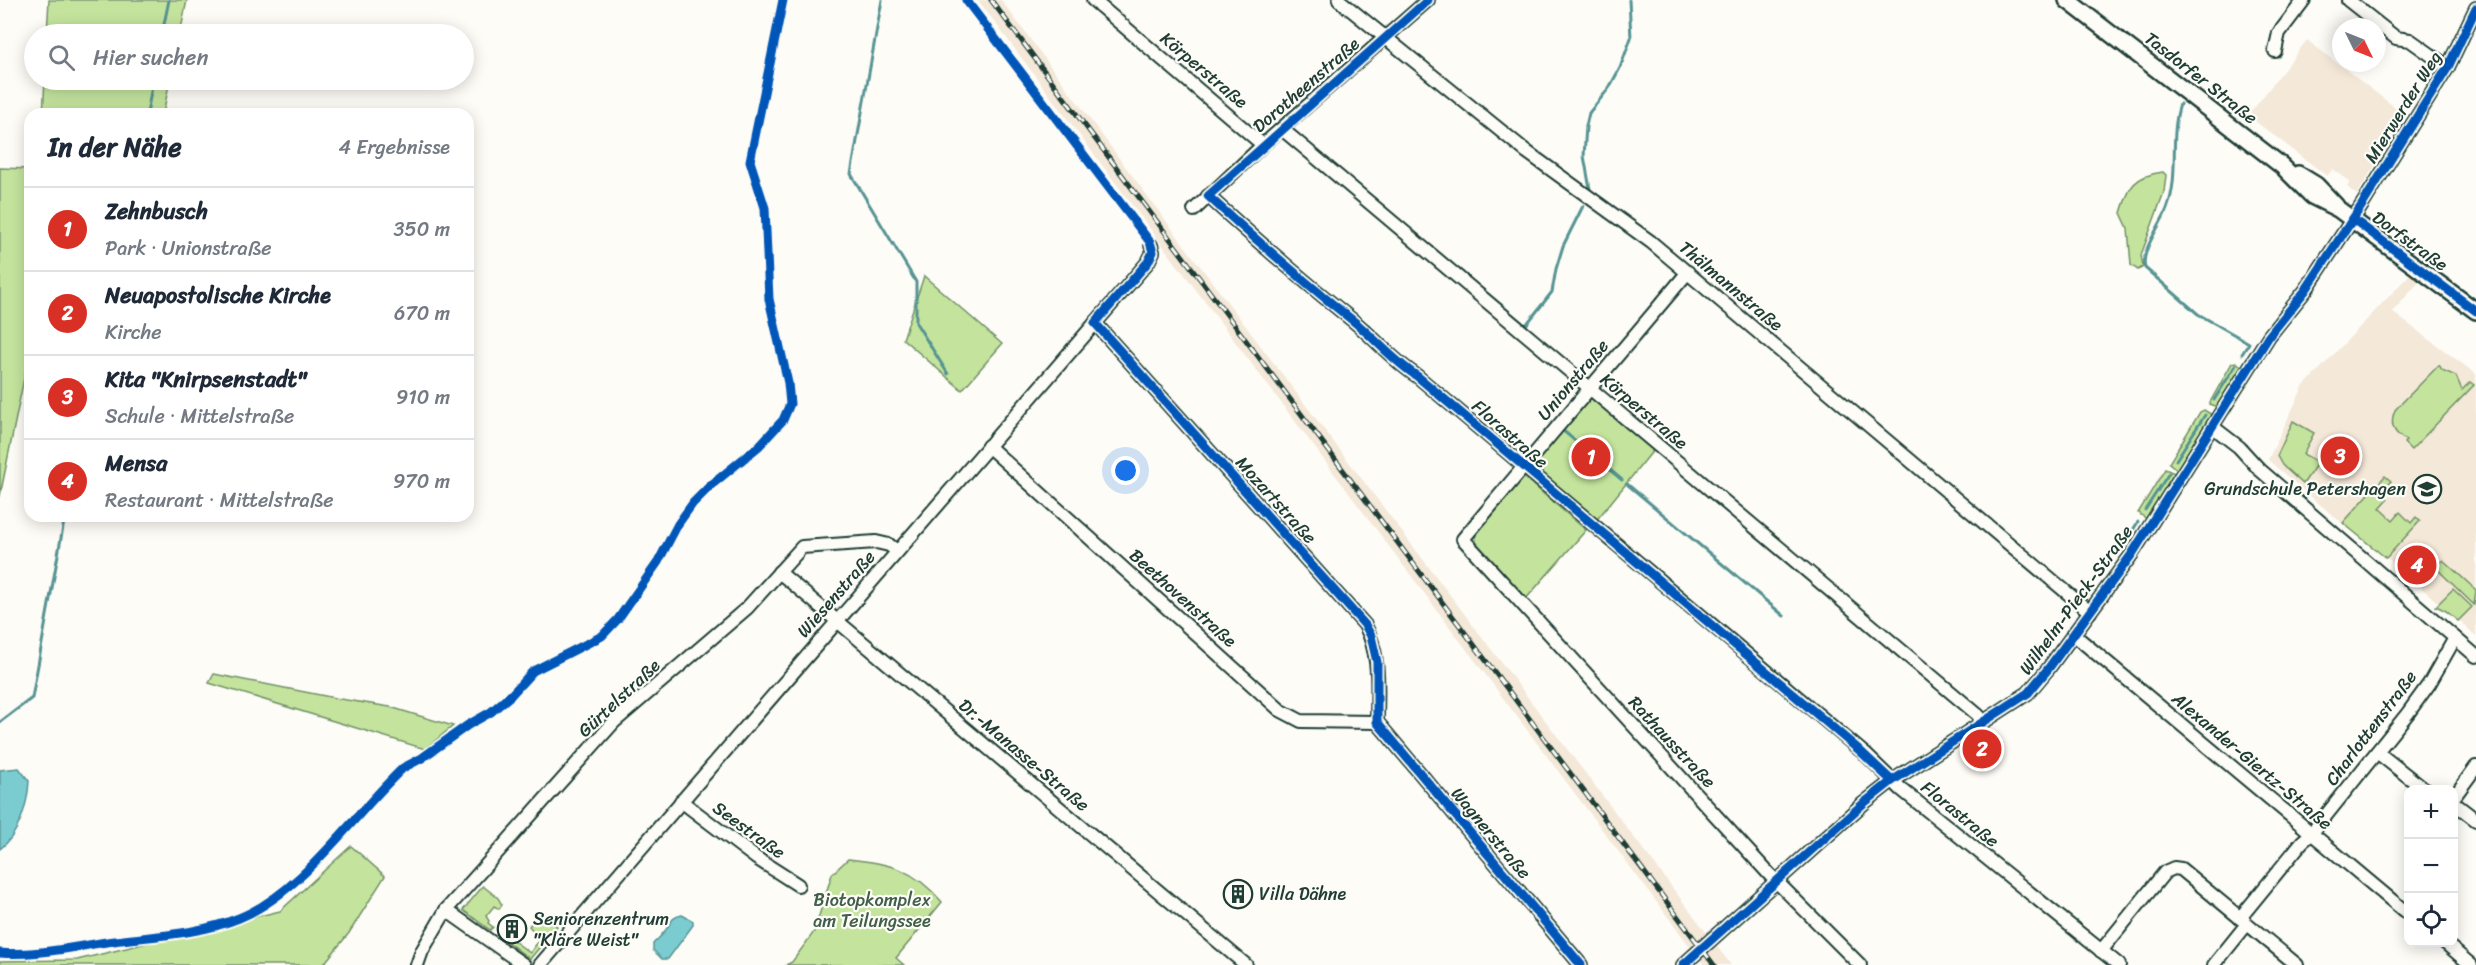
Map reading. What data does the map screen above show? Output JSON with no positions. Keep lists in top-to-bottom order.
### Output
{
  "streets": {
    "main road": ["Tasdorfer Straße", "Dorfstraße"],
    "street": [
      "Körperstraße",
      "Dorotheenstraße",
      "Mierwerder Weg",
      "Thälmannstraße",
      "Unionstraße",
      "Florastraße",
      "Mozartstraße",
      "Wiesenstraße",
      "Beethovenstraße",
      "Wilhelm-Pieck-Straße",
      "Gürtelstraße",
      "Charlottenstraße",
      "Rathausstraße",
      "Dr.-Manasse-Straße",
      "Alexander-Giertz-Straße",
      "Seestraße",
      "Wagnerstraße"
    ]
  },
  "crossings": [
    ["Körperstraße", "Dorotheenstraße"],
    ["Körperstraße", "Unionstraße"],
    ["Körperstraße", "Wilhelm-Pieck-Straße"],
    ["Tasdorfer Straße", "Mierwerder Weg"],
    ["Tasdorfer Straße", "Dorfstraße"],
    ["Tasdorfer Straße", "Wilhelm-Pieck-Straße"],
    ["Dorotheenstraße", "Thälmannstraße"],
    ["Dorotheenstraße", "Florastraße"],
    ["Mierwerder Weg", "Dorfstraße"],
    ["Mierwerder Weg", "Wilhelm-Pieck-Straße"],
    ["Dorfstraße", "Wilhelm-Pieck-Straße"],
    ["Thälmannstraße", "Unionstraße"],
    ["Thälmannstraße", "Wilhelm-Pieck-Straße"],
    ["Unionstraße", "Florastraße"],
    ["Unionstraße", "Rathausstraße"],
    ["Florastraße", "Wilhelm-Pieck-Straße"],
    ["Mozartstraße", "Wiesenstraße"],
    ["Mozartstraße", "Beethovenstraße"],
    ["Mozartstraße", "Wagnerstraße"],
    ["Wiesenstraße", "Beethovenstraße"],
    ["Wiesenstraße", "Gürtelstraße"],
    ["Wiesenstraße", "Dr.-Manasse-Straße"],
    ["Wiesenstraße", "Seestraße"],
    ["Beethovenstraße", "Wagnerstraße"],
    ["Wilhelm-Pieck-Straße", "Rathausstraße"],
    ["Wilhelm-Pieck-Straße", "Alexander-Giertz-Straße"],
    ["Gürtelstraße", "Dr.-Manasse-Straße"],
    ["Charlottenstraße", "Alexander-Giertz-Straße"]
  ],
  "parks": ["Biotopkomplex am Teilungssee"],
  "places": {
    "school or university": ["Grundschule Petershagen"],
    "building": ["Villa Dähne", "Seniorenzentrum \"Kläre Weist\""]
  },
  "north": "bottom right",
  "page": {
    "search": "Hier suchen",
    "heading": ["In der Nähe", "4 Ergebnisse"],
    "list": [
      {
        "mark": "1",
        "name": "Zehnbusch",
        "note": "Park · Unionstraße",
        "value": "350 m"
      },
      {
        "mark": "2",
        "name": "Neuapostolische Kirche",
        "note": "Kirche",
        "value": "670 m"
      },
      {
        "mark": "3",
        "name": "Kita \"Knirpsenstadt\"",
        "note": "Schule · Mittelstraße",
        "value": "910 m"
      },
      {
        "mark": "4",
        "name": "Mensa",
        "note": "Restaurant · Mittelstraße",
        "value": "970 m"
      }
    ],
    "pins": [
      "3",
      "1",
      "4",
      "2"
    ],
    "map_buttons": ["+", "−"]
  }
}
